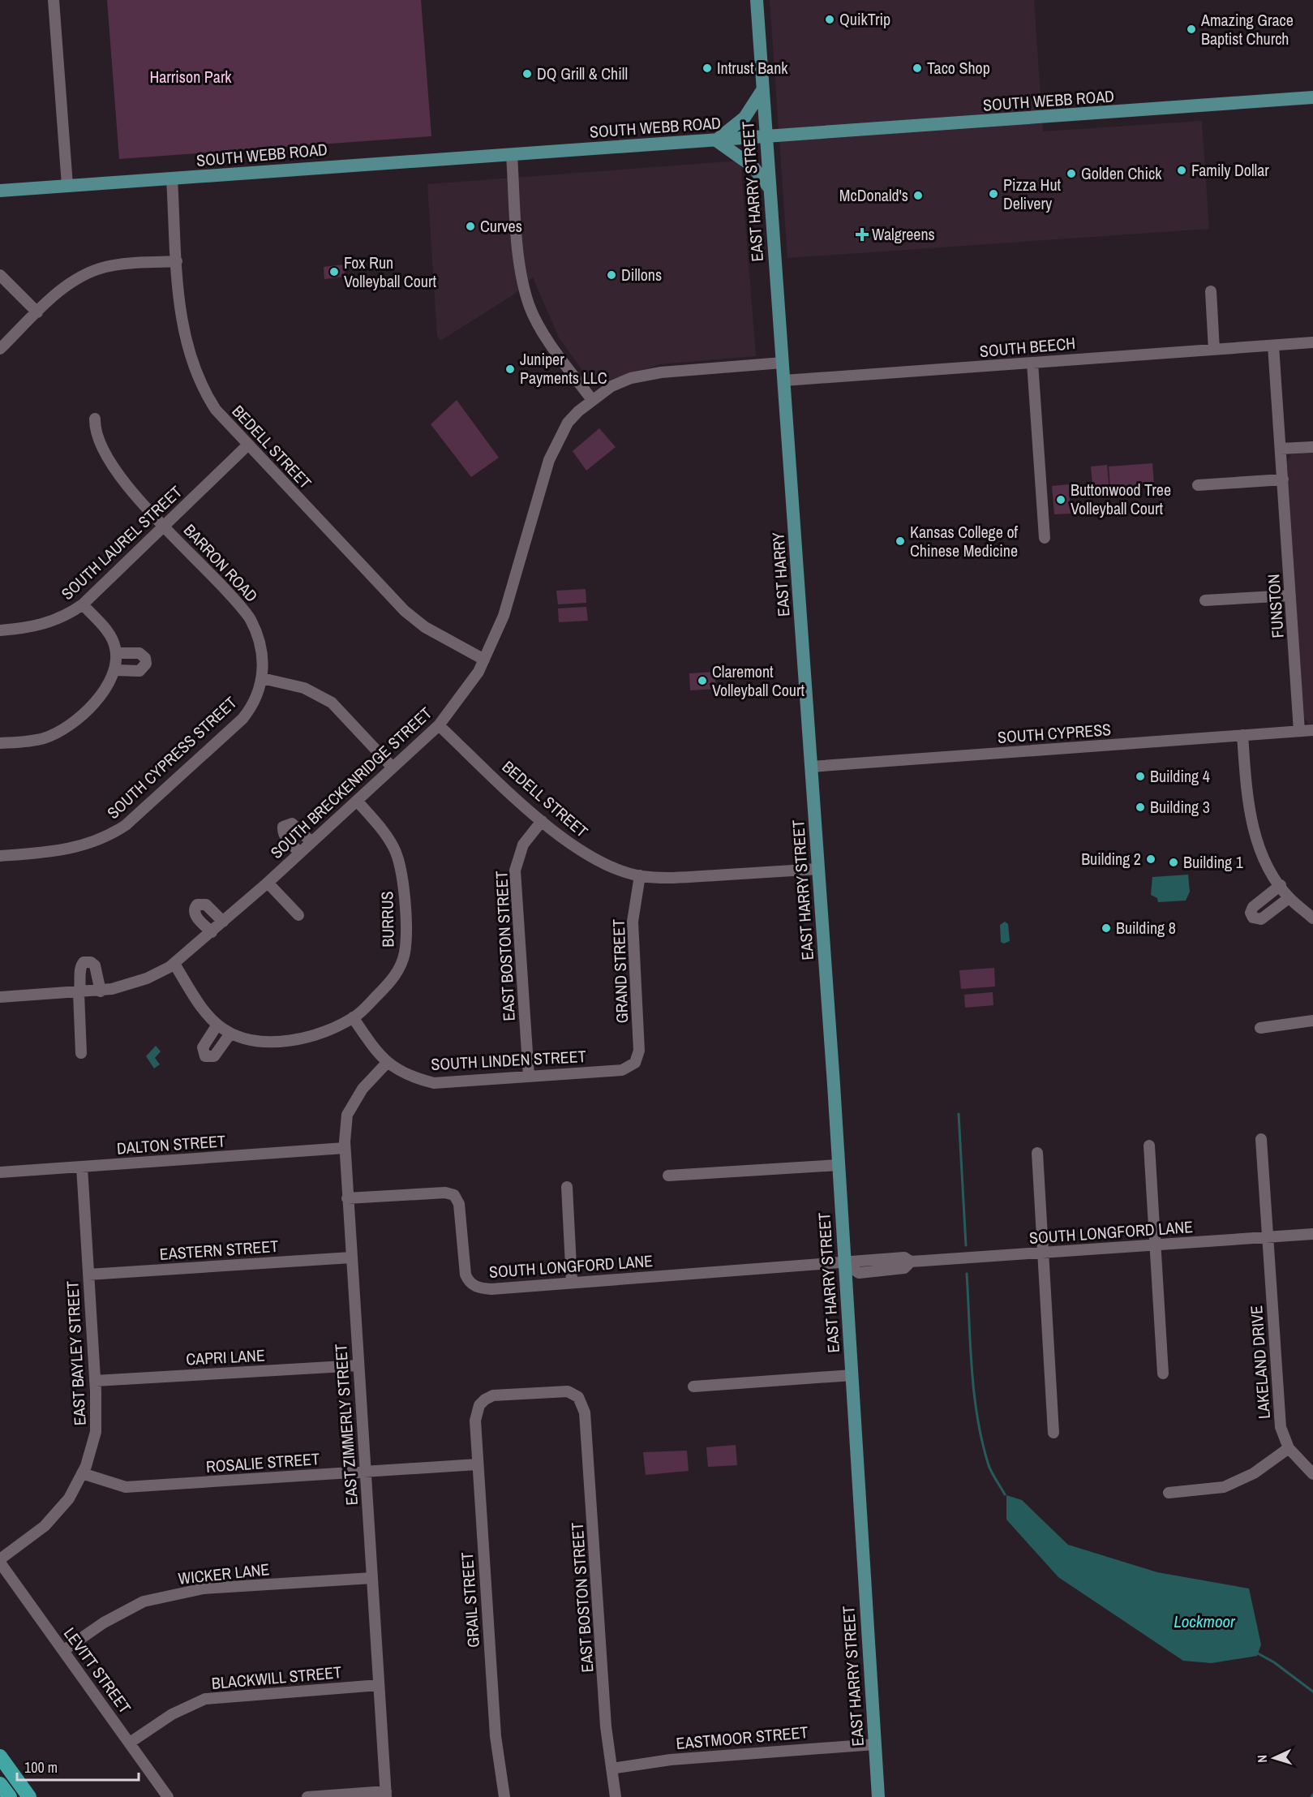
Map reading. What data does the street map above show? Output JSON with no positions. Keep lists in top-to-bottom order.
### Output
{
  "streets": {
    "main road": ["SOUTH WEBB ROAD", "EAST HARRY STREET", "EAST HARRY"],
    "street": [
      "SOUTH BEECH",
      "BEDELL STREET",
      "SOUTH LAUREL STREET",
      "BARRON ROAD",
      "FUNSTON",
      "SOUTH CYPRESS",
      "SOUTH CYPRESS STREET",
      "SOUTH BRECKENRIDGE STREET",
      "BURRUS",
      "EAST BOSTON STREET",
      "GRAND STREET",
      "SOUTH LINDEN STREET",
      "DALTON STREET",
      "SOUTH LONGFORD LANE",
      "EASTERN STREET",
      "EAST BAYLEY STREET",
      "CAPRI LANE",
      "LAKELAND DRIVE",
      "EAST ZIMMERLY STREET",
      "ROSALIE STREET",
      "WICKER LANE",
      "GRAIL STREET",
      "LEVITT STREET",
      "BLACKWILL STREET",
      "EASTMOOR STREET"
    ]
  },
  "crossings": [
    ["SOUTH WEBB ROAD", "EAST HARRY STREET"],
    ["SOUTH WEBB ROAD", "BEDELL STREET"],
    ["EAST HARRY STREET", "SOUTH BEECH"],
    ["EAST HARRY STREET", "BEDELL STREET"],
    ["EAST HARRY STREET", "EAST HARRY"],
    ["EAST HARRY STREET", "SOUTH CYPRESS"],
    ["EAST HARRY STREET", "SOUTH BRECKENRIDGE STREET"],
    ["EAST HARRY STREET", "SOUTH LONGFORD LANE"],
    ["EAST HARRY STREET", "EASTMOOR STREET"],
    ["SOUTH BEECH", "EAST HARRY"],
    ["BEDELL STREET", "SOUTH LAUREL STREET"],
    ["BEDELL STREET", "SOUTH BRECKENRIDGE STREET"],
    ["BEDELL STREET", "EAST BOSTON STREET"],
    ["BEDELL STREET", "GRAND STREET"],
    ["SOUTH LAUREL STREET", "BARRON ROAD"],
    ["BARRON ROAD", "SOUTH CYPRESS STREET"],
    ["EAST HARRY", "SOUTH CYPRESS"],
    ["FUNSTON", "SOUTH CYPRESS"],
    ["SOUTH BRECKENRIDGE STREET", "BURRUS"],
    ["BURRUS", "SOUTH LINDEN STREET"],
    ["EAST BOSTON STREET", "SOUTH LINDEN STREET"],
    ["EAST BOSTON STREET", "GRAIL STREET"],
    ["EAST BOSTON STREET", "EASTMOOR STREET"],
    ["GRAND STREET", "SOUTH LINDEN STREET"],
    ["SOUTH LINDEN STREET", "EAST ZIMMERLY STREET"],
    ["DALTON STREET", "EAST BAYLEY STREET"],
    ["DALTON STREET", "EAST ZIMMERLY STREET"],
    ["SOUTH LONGFORD LANE", "LAKELAND DRIVE"],
    ["SOUTH LONGFORD LANE", "EAST ZIMMERLY STREET"],
    ["EASTERN STREET", "EAST BAYLEY STREET"],
    ["EASTERN STREET", "EAST ZIMMERLY STREET"],
    ["EAST BAYLEY STREET", "CAPRI LANE"],
    ["EAST BAYLEY STREET", "ROSALIE STREET"],
    ["EAST BAYLEY STREET", "LEVITT STREET"],
    ["CAPRI LANE", "EAST ZIMMERLY STREET"],
    ["EAST ZIMMERLY STREET", "ROSALIE STREET"],
    ["EAST ZIMMERLY STREET", "WICKER LANE"],
    ["EAST ZIMMERLY STREET", "BLACKWILL STREET"],
    ["ROSALIE STREET", "GRAIL STREET"],
    ["WICKER LANE", "LEVITT STREET"],
    ["LEVITT STREET", "BLACKWILL STREET"]
  ],
  "water": ["Lockmoor"],
  "parks": ["Harrison Park"],
  "places": {
    "other": [
      "QuikTrip",
      "Amazing Grace Baptist Church",
      "Intrust Bank",
      "Taco Shop",
      "DQ Grill & Chill",
      "Family Dollar",
      "Golden Chick",
      "Pizza Hut Delivery",
      "McDonald's",
      "Curves",
      "Fox Run Volleyball Court",
      "Dillons",
      "Juniper Payments LLC",
      "Buttonwood Tree Volleyball Court",
      "Kansas College of Chinese Medicine",
      "Claremont Volleyball Court",
      "Building 4",
      "Building 3",
      "Building 2",
      "Building 1",
      "Building 8"
    ],
    "health": ["Walgreens"]
  },
  "scale_bar": "100 m",
  "north": "left"
}
